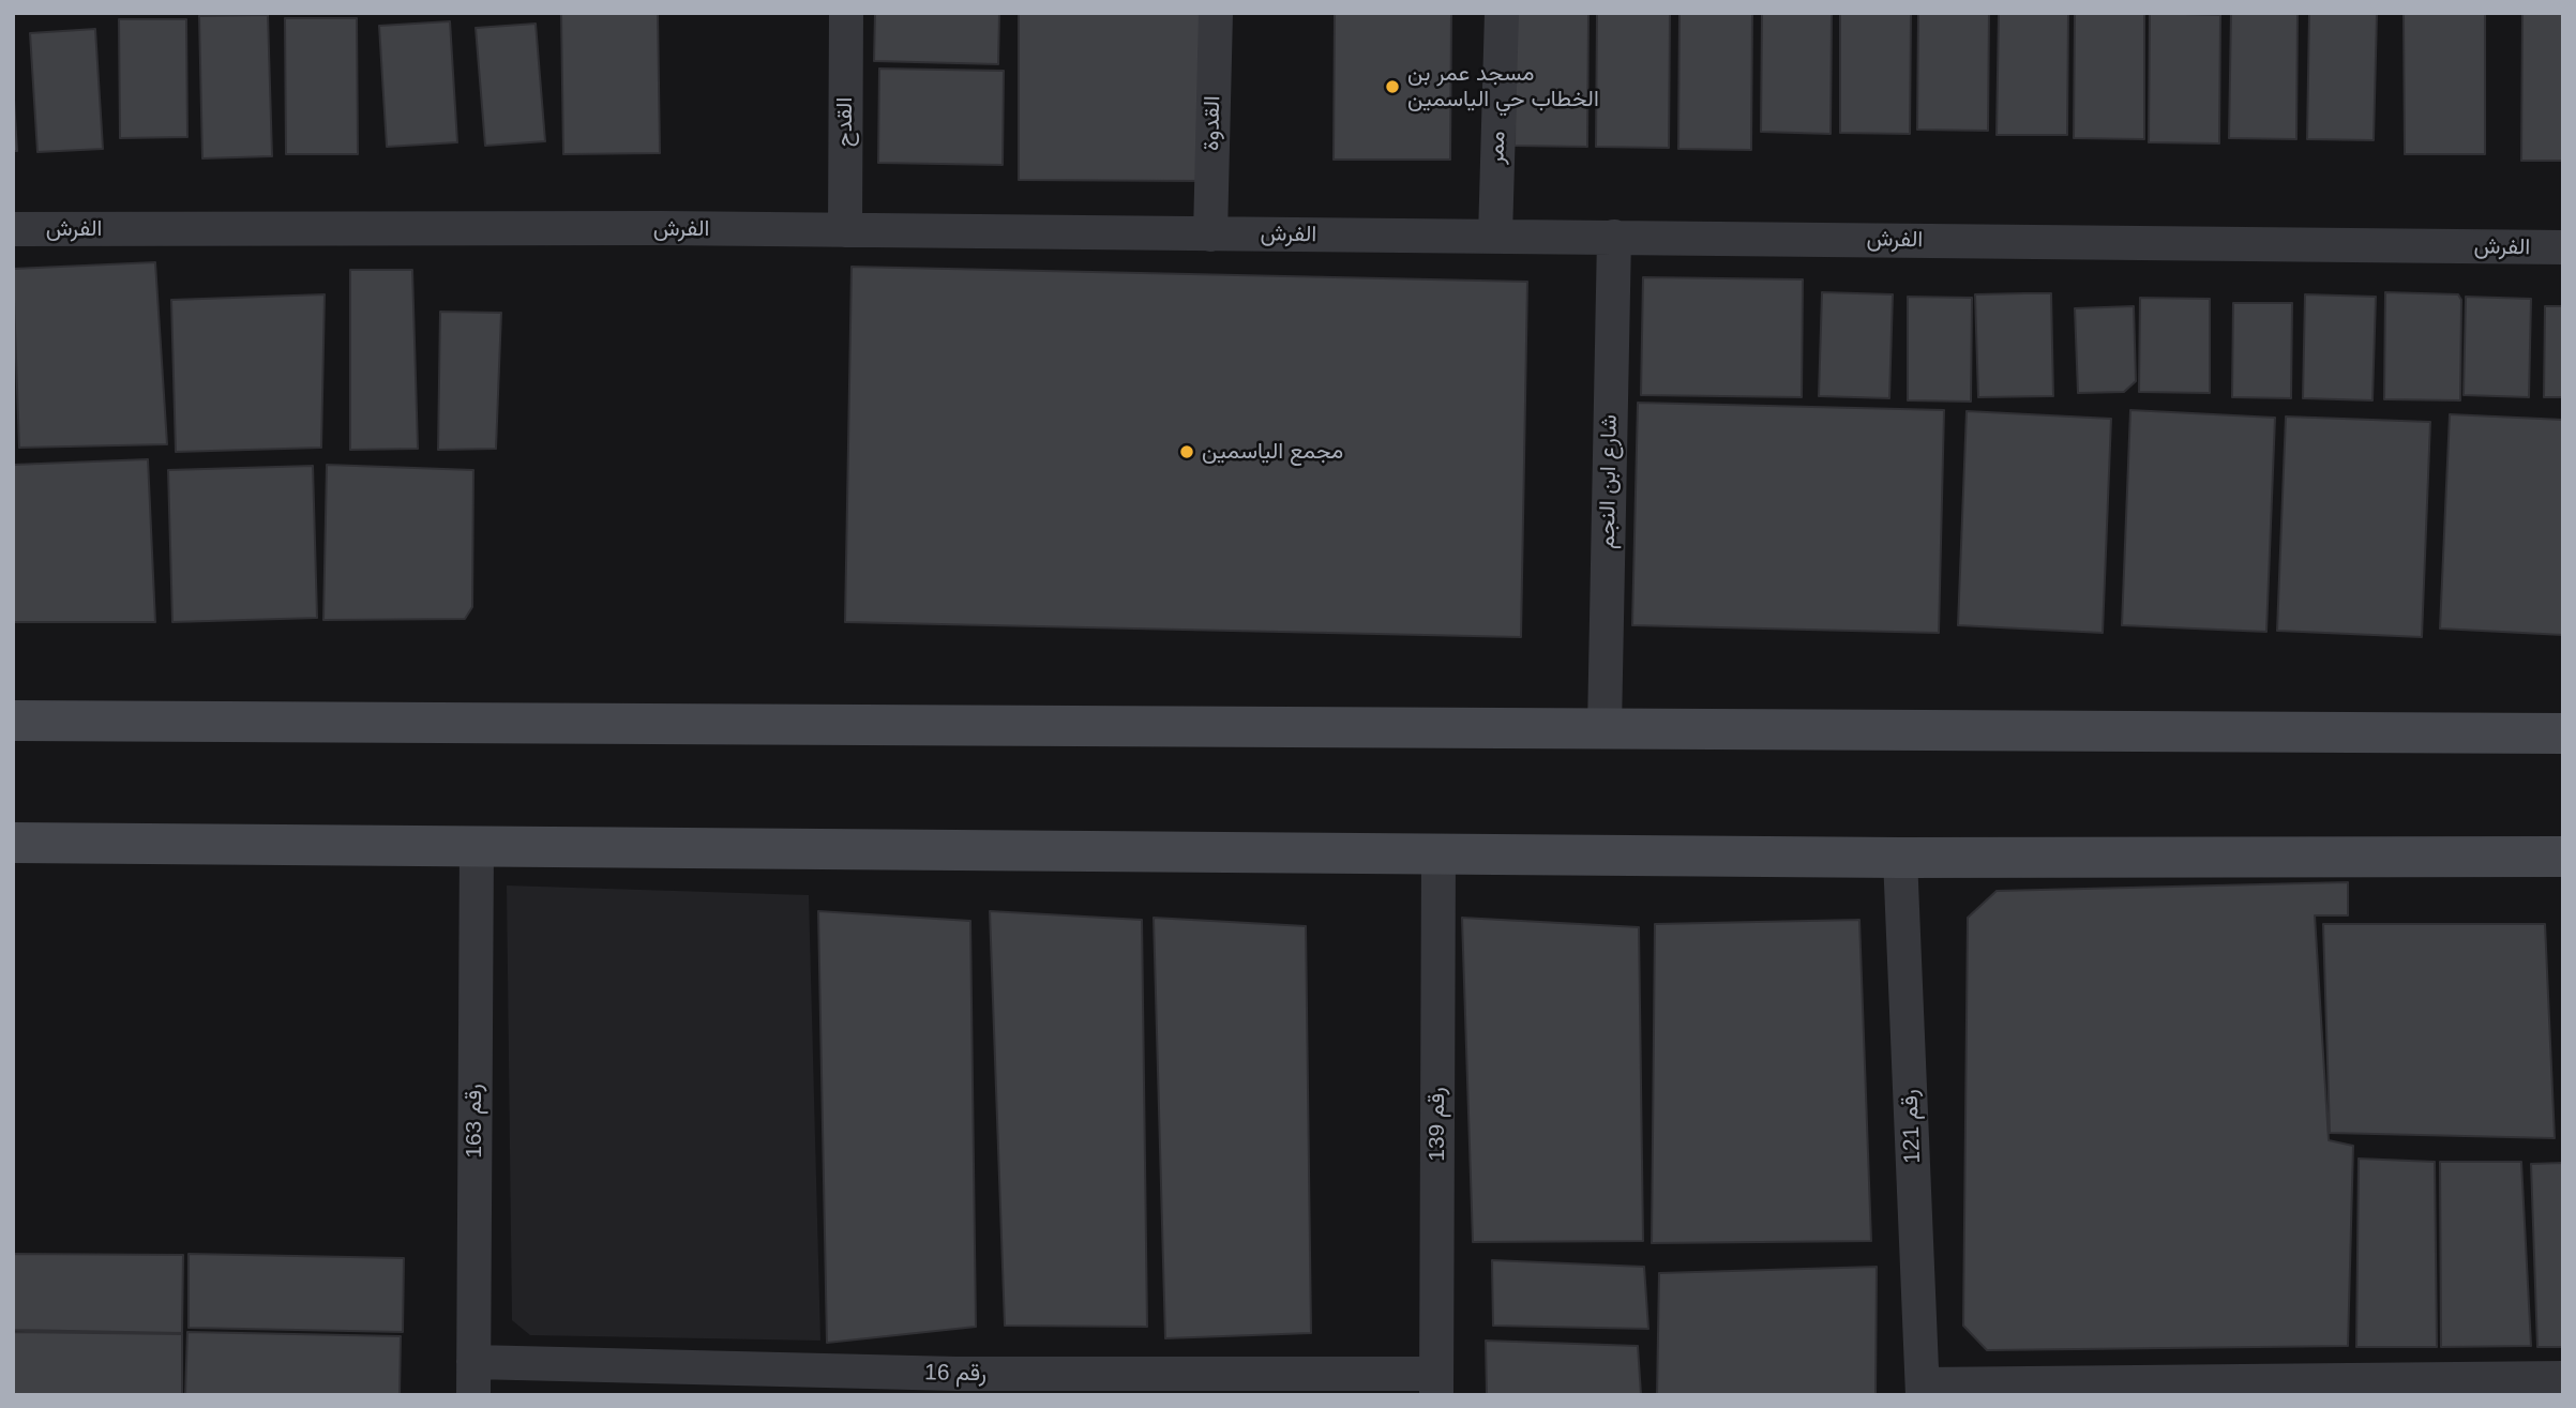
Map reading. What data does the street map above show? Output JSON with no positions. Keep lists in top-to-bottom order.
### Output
{
  "streets": {
    "street": [
      "القدح",
      "القدوة",
      "ممر",
      "الفرش",
      "شارع ابن النجم",
      "رقم 163",
      "رقم 139",
      "رقم 121",
      "رقم 16"
    ]
  },
  "crossings": [
    ["القدح", "الفرش"],
    ["القدوة", "الفرش"],
    ["ممر", "الفرش"],
    ["الفرش", "شارع ابن النجم"],
    ["رقم 163", "رقم 16"],
    ["رقم 139", "رقم 16"]
  ],
  "places": ["مسجد عمر بن الخطاب حي الياسمين", "مجمع الياسمين"]
}
